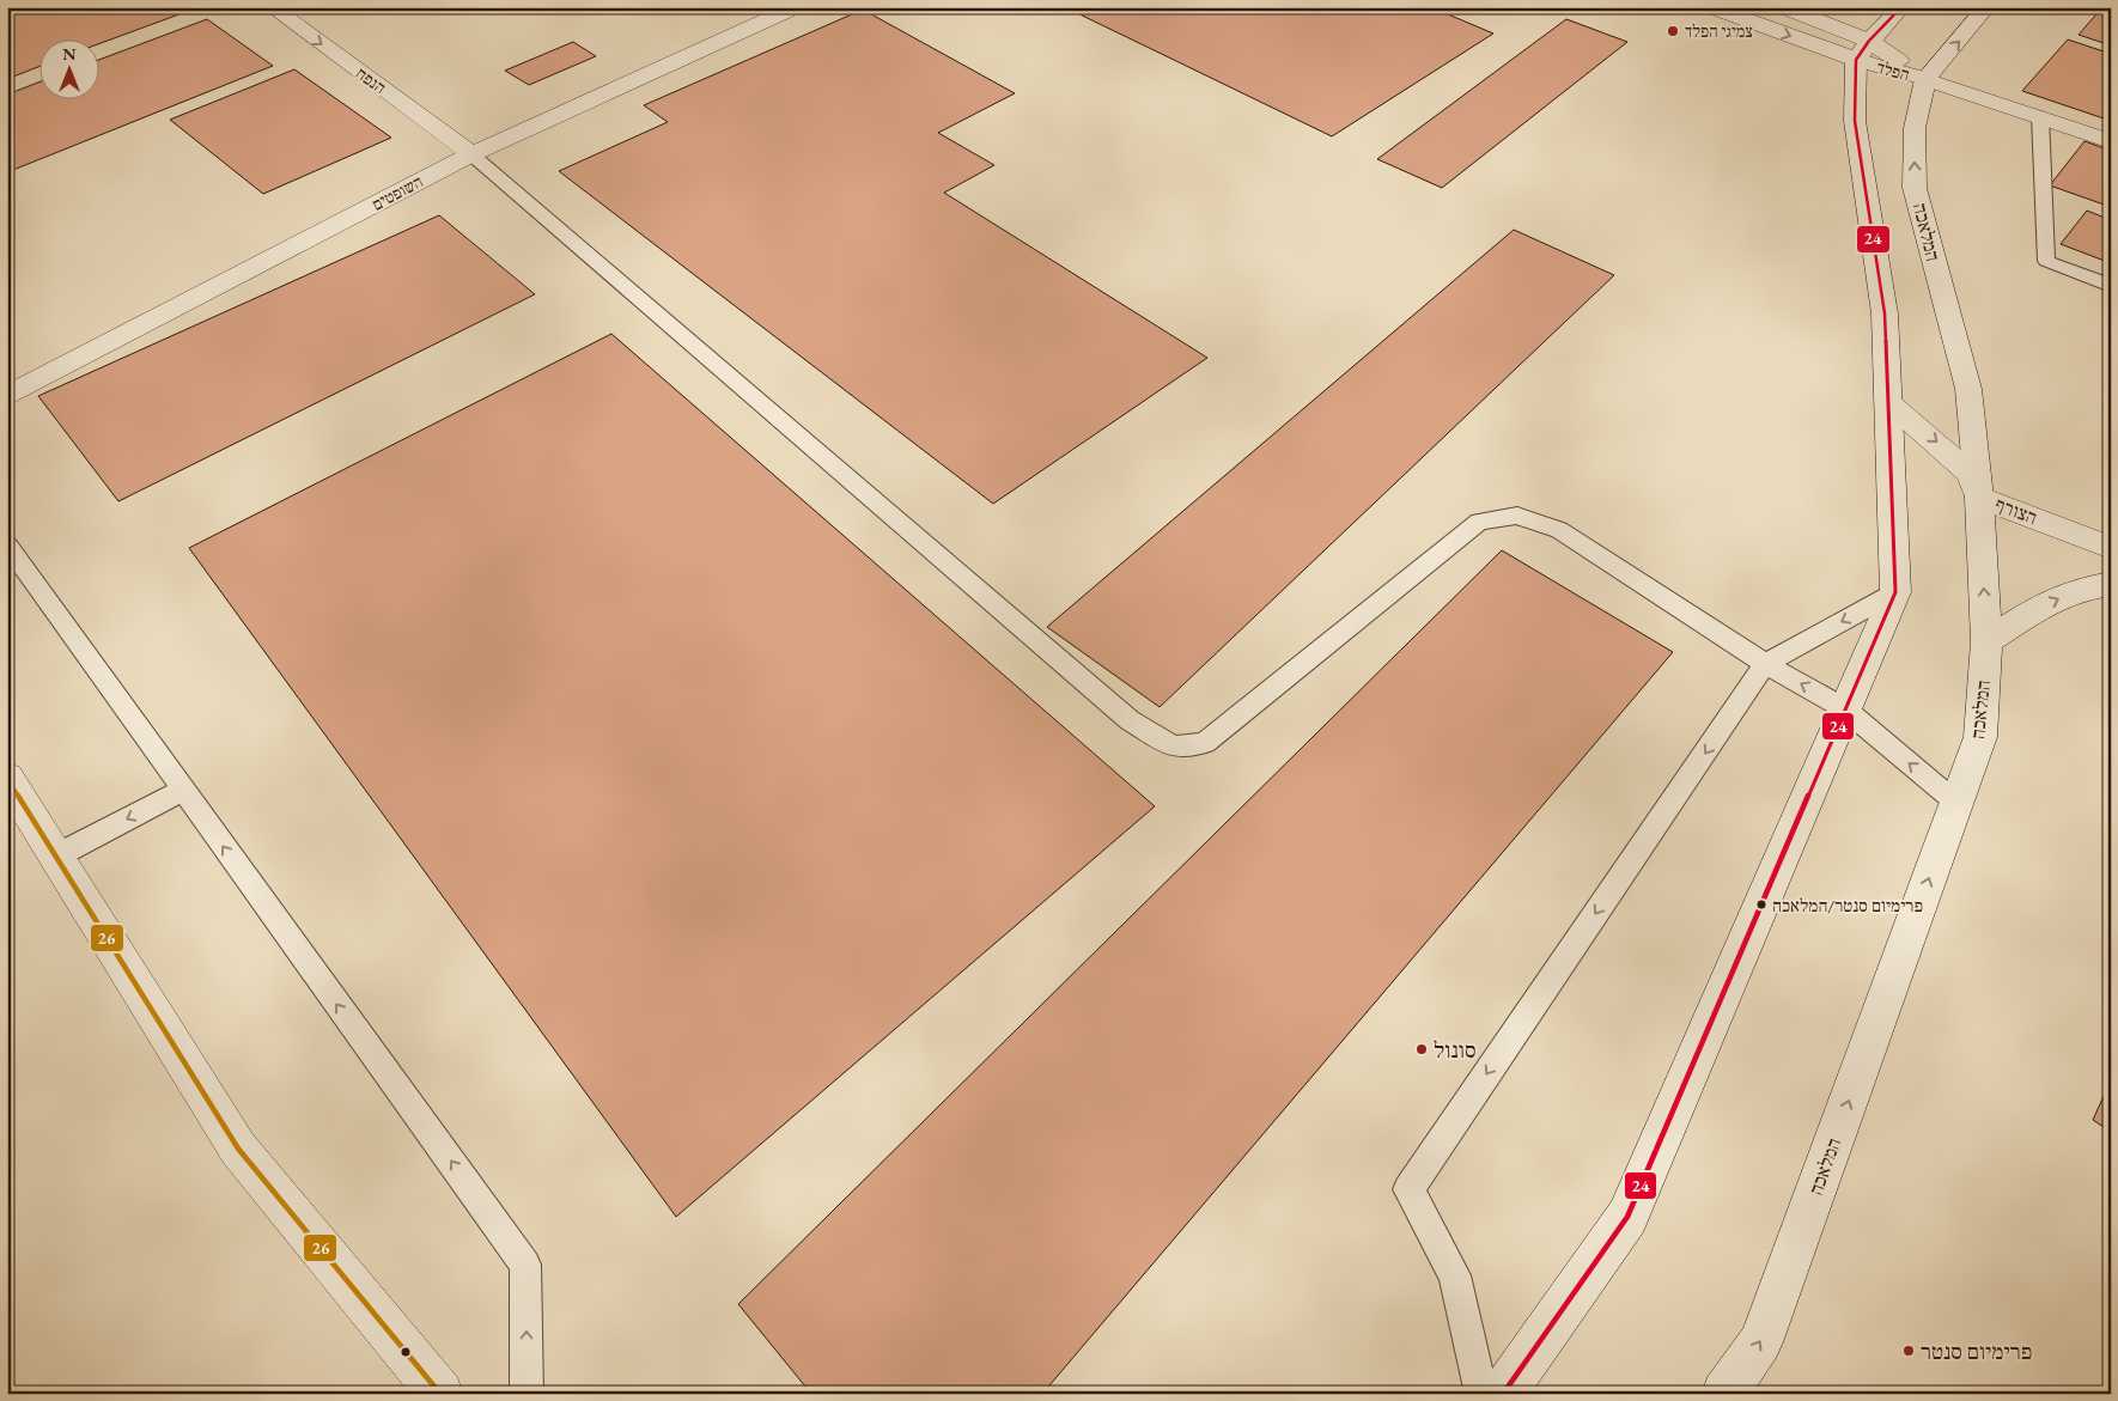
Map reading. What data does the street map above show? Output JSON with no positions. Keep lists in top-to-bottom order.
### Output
{
  "streets": {
    "main road": [
      "הפלד",
      "הנפח",
      "השופטים",
      "המלאכה",
      "הצורף"
    ]
  },
  "crossings": [
    ["הפלד", "המלאכה"],
    ["הנפח", "השופטים"],
    ["המלאכה", "הצורף"]
  ],
  "one_way": ["הנפח", "הצורף"],
  "places": [
    "צמיגי הפלד",
    "פרימיום סנטר/המלאכה",
    "סונול",
    "פרימיום סנטר"
  ],
  "lines": ["transit line 24", "transit line 26"],
  "north": "top"
}
